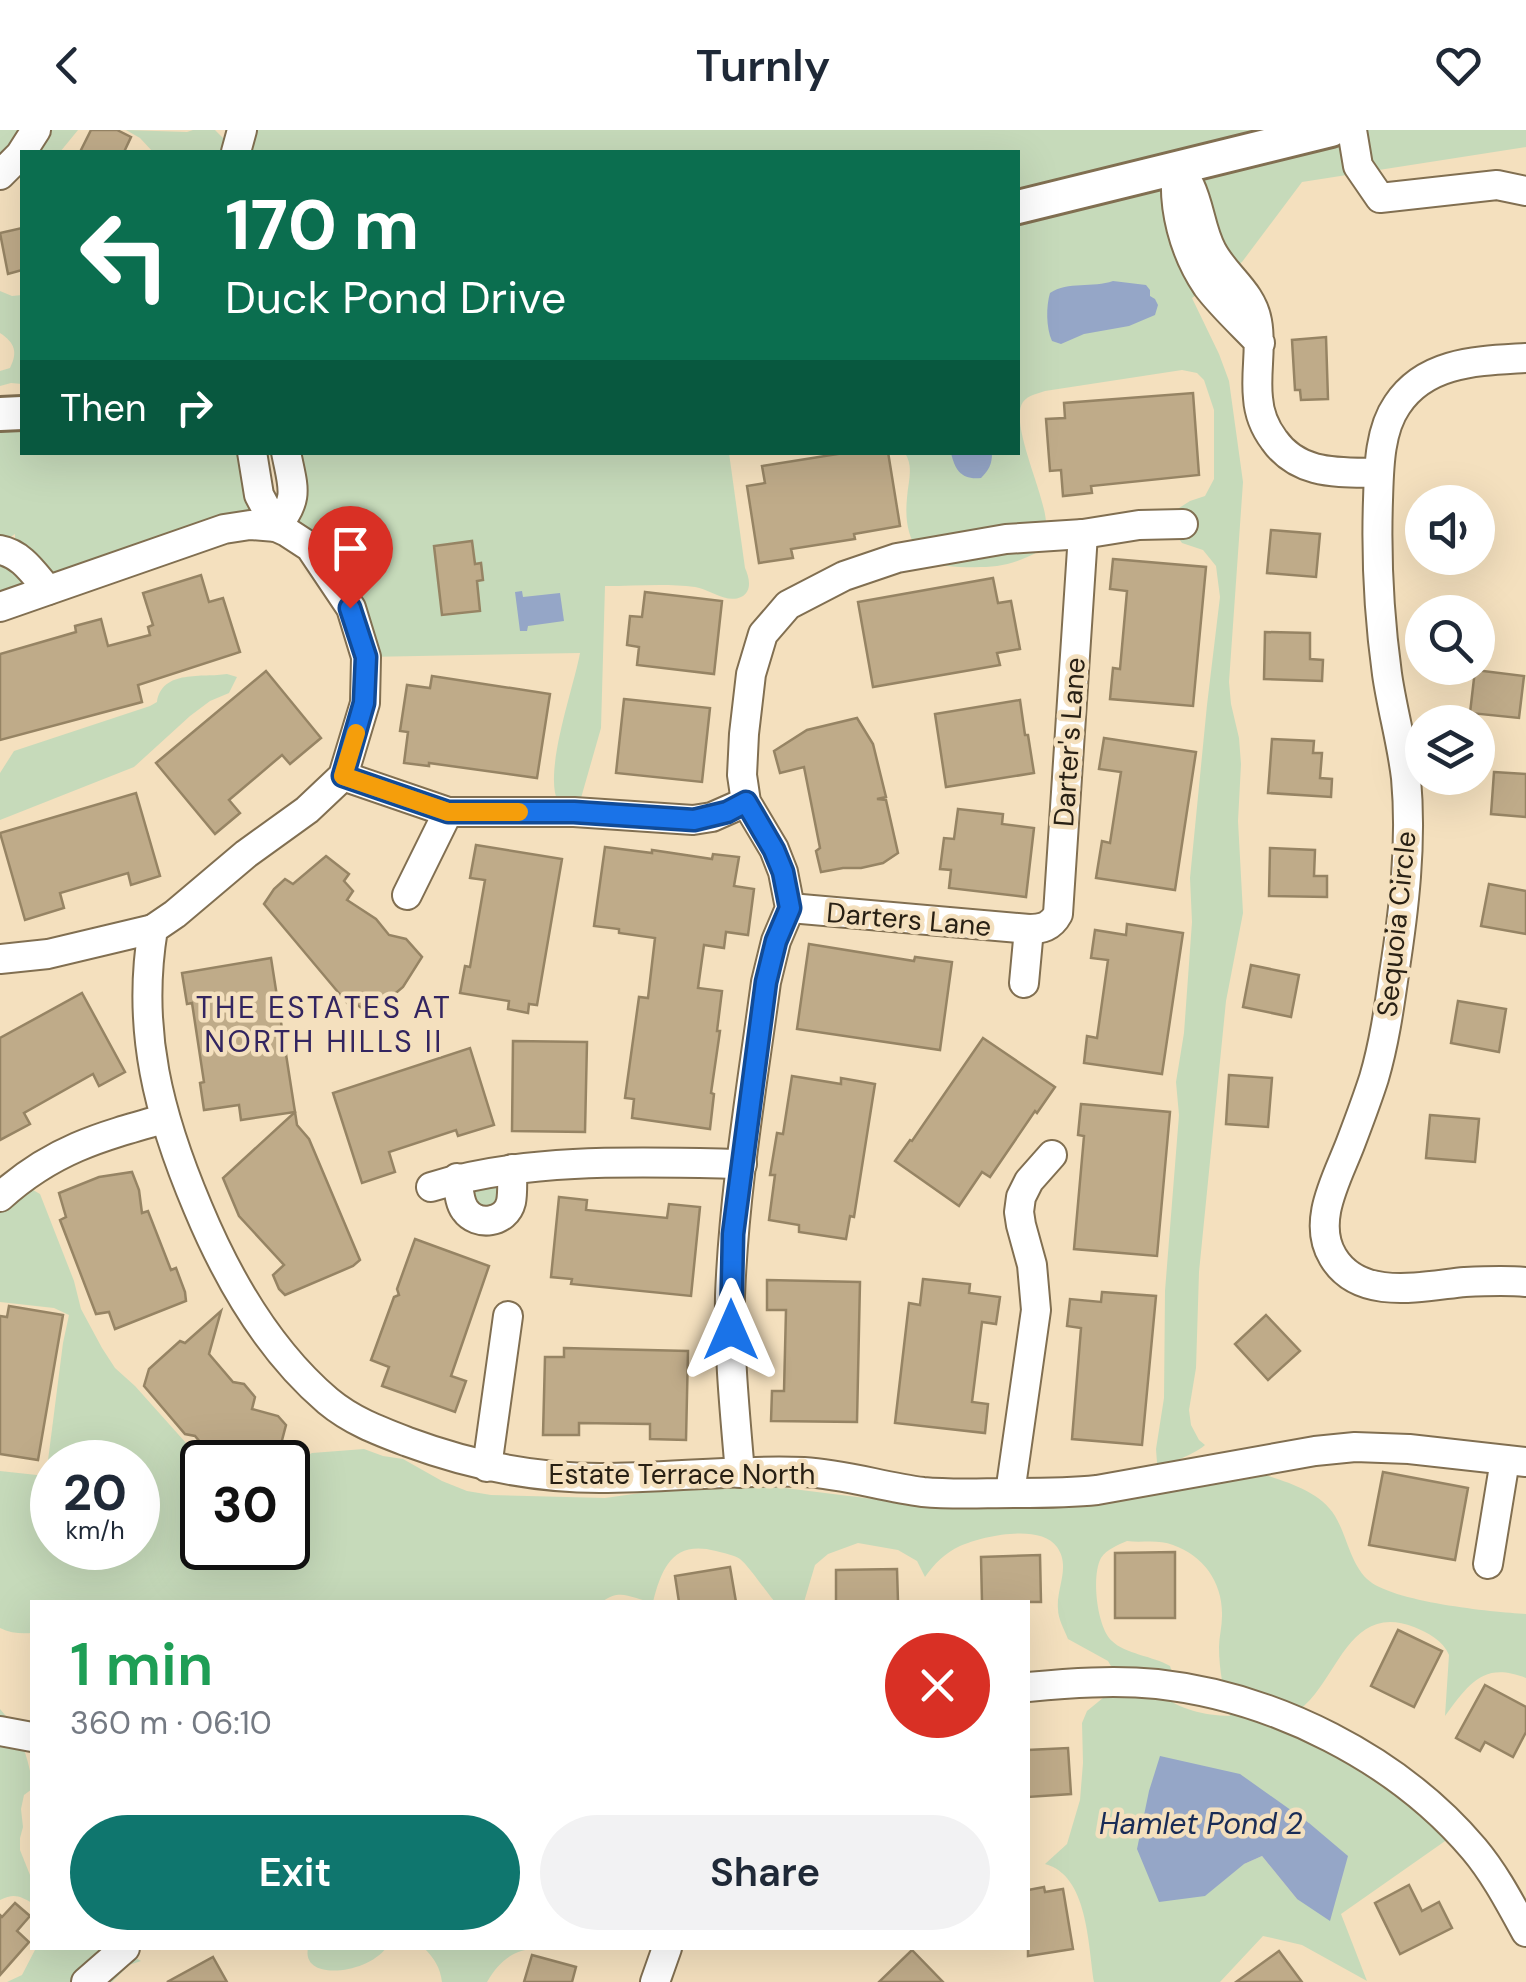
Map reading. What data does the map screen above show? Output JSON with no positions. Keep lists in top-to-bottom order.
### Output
{
  "streets": {
    "street": [
      "Darter's Lane",
      "Darters Lane",
      "Sequoia Circle",
      "Estate Terrace North"
    ]
  },
  "crossings": [
    ["Darter's Lane", "Darters Lane"]
  ],
  "districts": ["THE ESTATES AT NORTH HILLS II"],
  "water": ["Hamlet Pond 2"],
  "page": {
    "header": "Turnly",
    "turn": ["170 m", "Duck Pond Drive"],
    "then": "Then",
    "speed": "20 km/h",
    "limit": "30",
    "heading": ["1 min", "360 m · 06:10"],
    "buttons": ["Exit", "Share"]
  }
}
